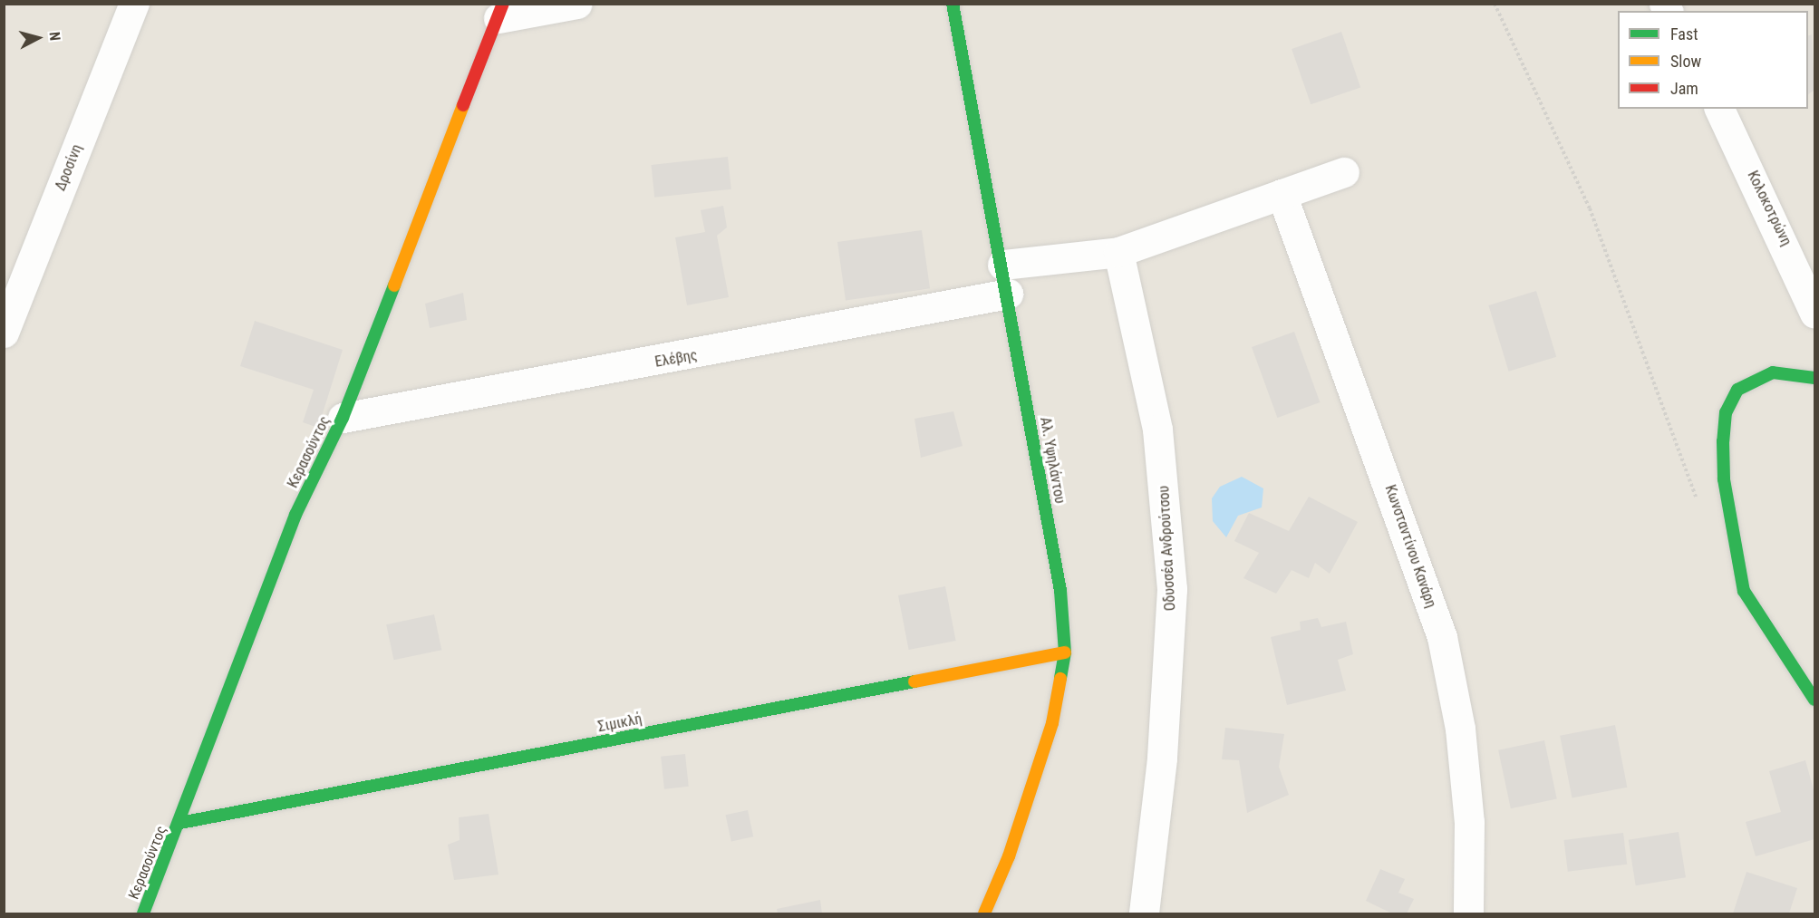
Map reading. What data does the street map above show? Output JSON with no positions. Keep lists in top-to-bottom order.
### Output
{
  "streets": {
    "street": [
      "Δροσίνη",
      "Κολοκοτρώνη",
      "Ελέβης",
      "Κερασούντος",
      "Αλ. Υψηλάντου",
      "Κωνσταντίνου Κανάρη",
      "Οδυσσέα Ανδρούτσου",
      "Σιμικλή"
    ]
  },
  "crossings": [
    ["Ελέβης", "Κερασούντος"],
    ["Ελέβης", "Αλ. Υψηλάντου"],
    ["Κερασούντος", "Σιμικλή"],
    ["Αλ. Υψηλάντου", "Σιμικλή"]
  ],
  "legend": ["Fast", "Slow", "Jam"],
  "north": "right"
}
